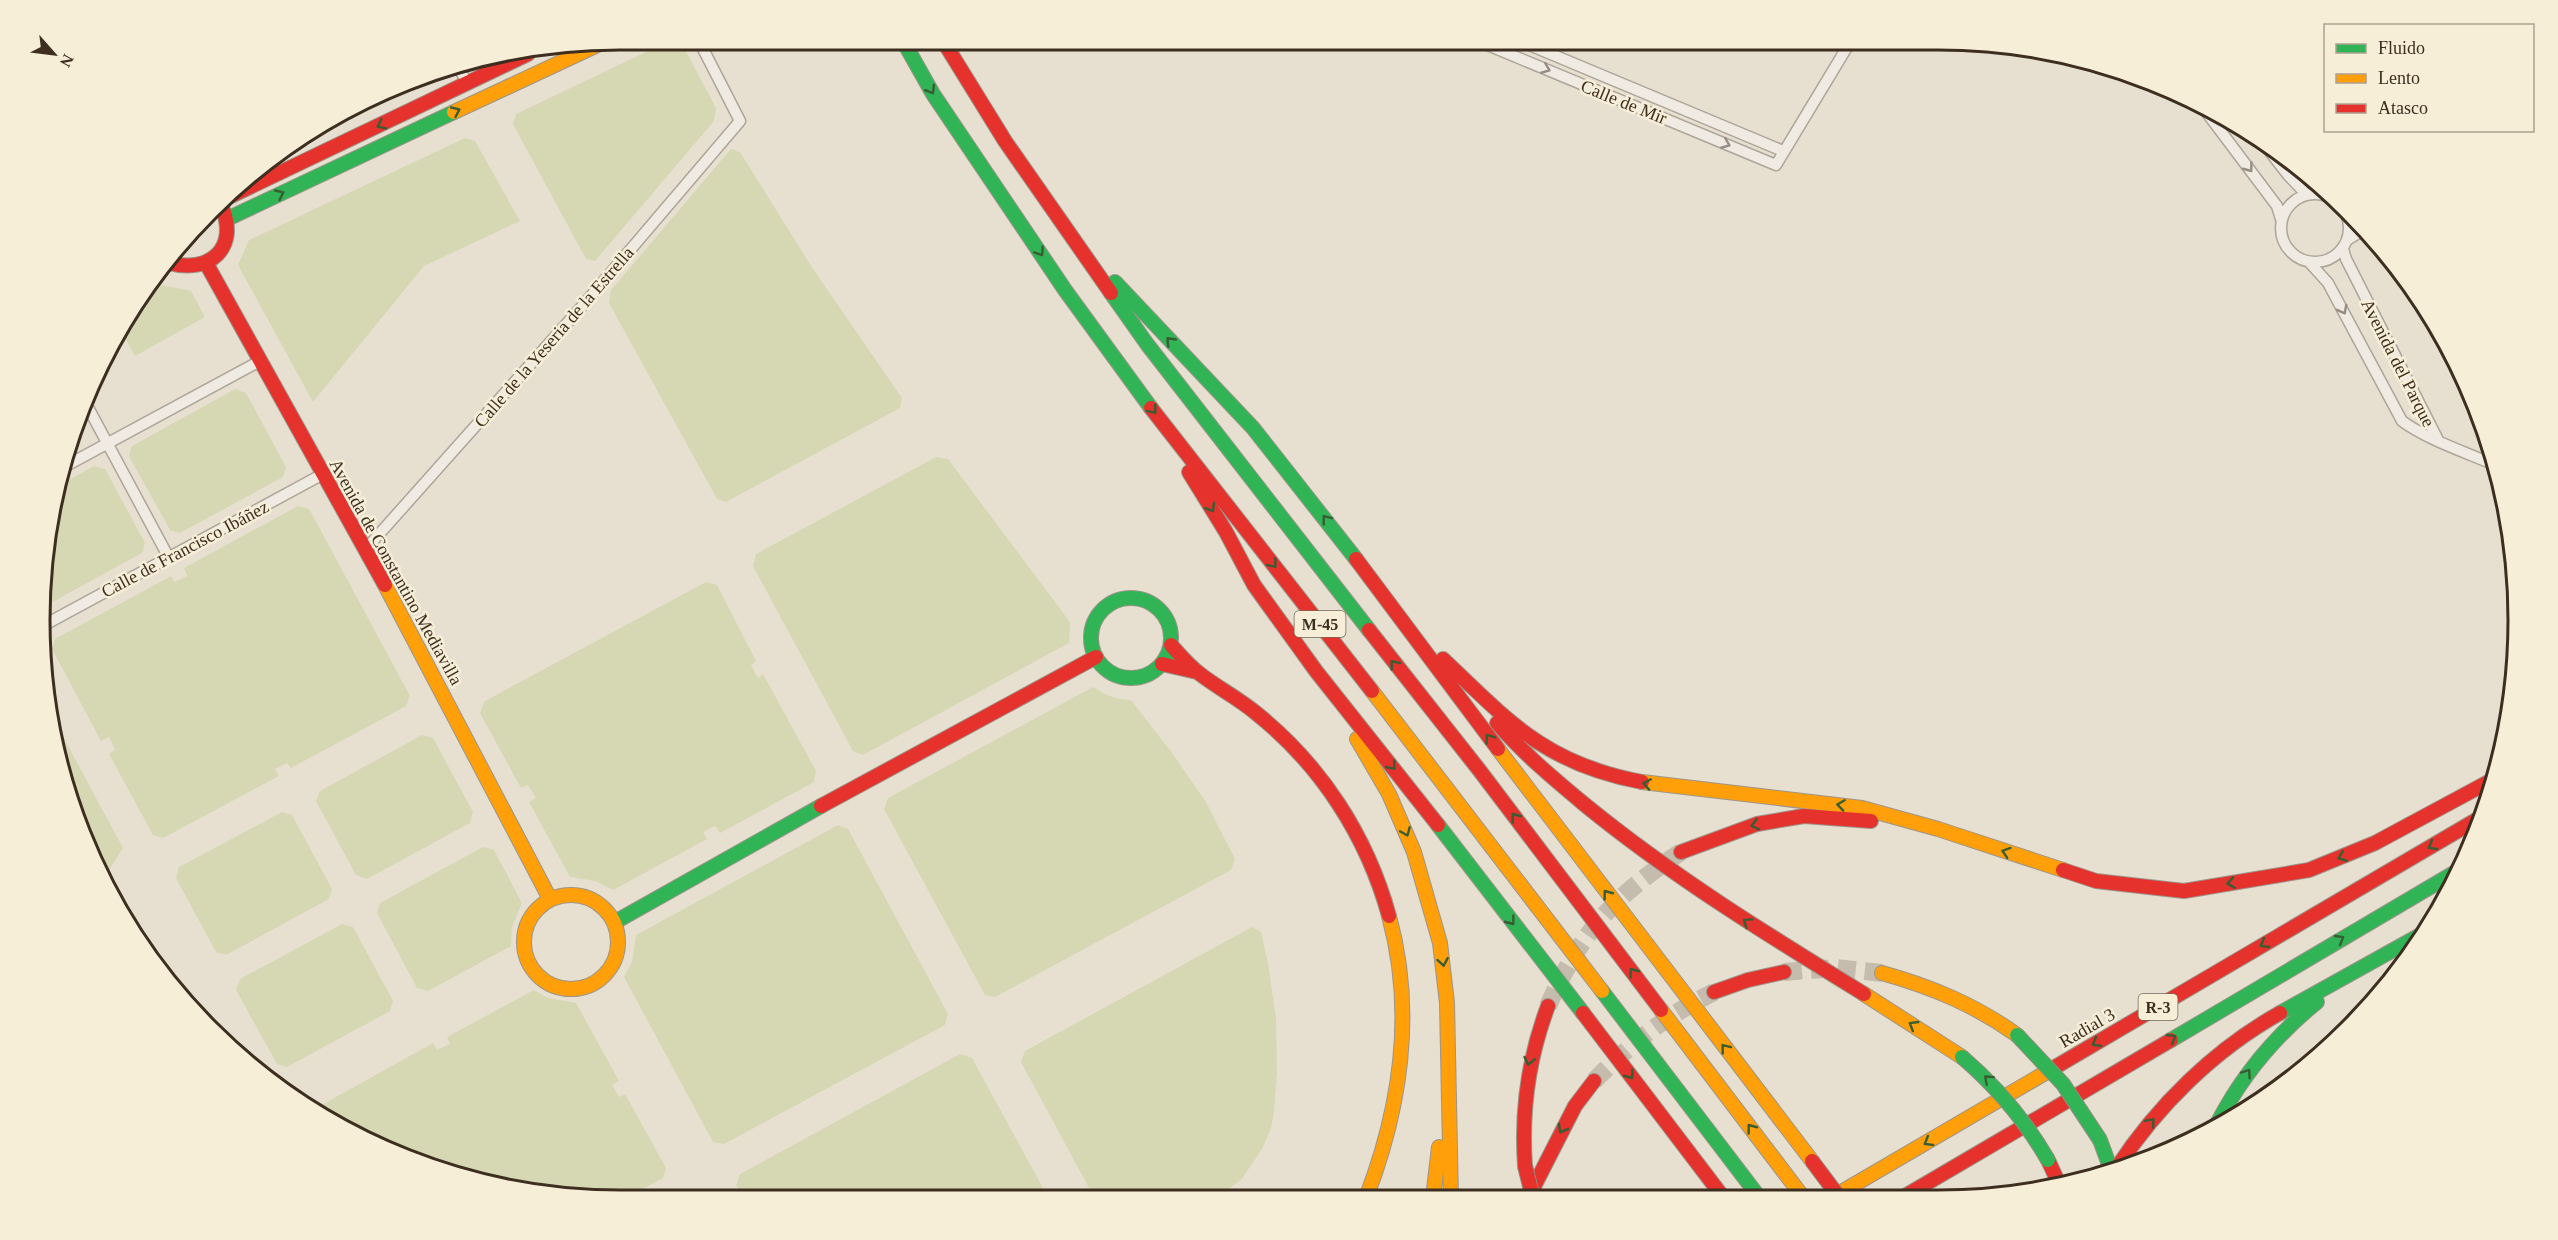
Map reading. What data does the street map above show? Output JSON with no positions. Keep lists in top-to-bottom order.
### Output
{
  "streets": {
    "main road": [
      "Avenida de Constantino Mediavilla",
      "M-45",
      "R-3",
      "Radial 3"
    ],
    "street": [
      "Calle de Mir",
      "Calle de la Yeseria de la Estrella",
      "Avenida del Parque",
      "Calle de Francisco Ibáñez"
    ]
  },
  "crossings": [
    ["Calle de la Yeseria de la Estrella", "Avenida de Constantino Mediavilla"],
    ["Calle de Francisco Ibáñez", "Avenida de Constantino Mediavilla"]
  ],
  "legend": ["Fluido", "Lento", "Atasco"],
  "north": "bottom right"
}
